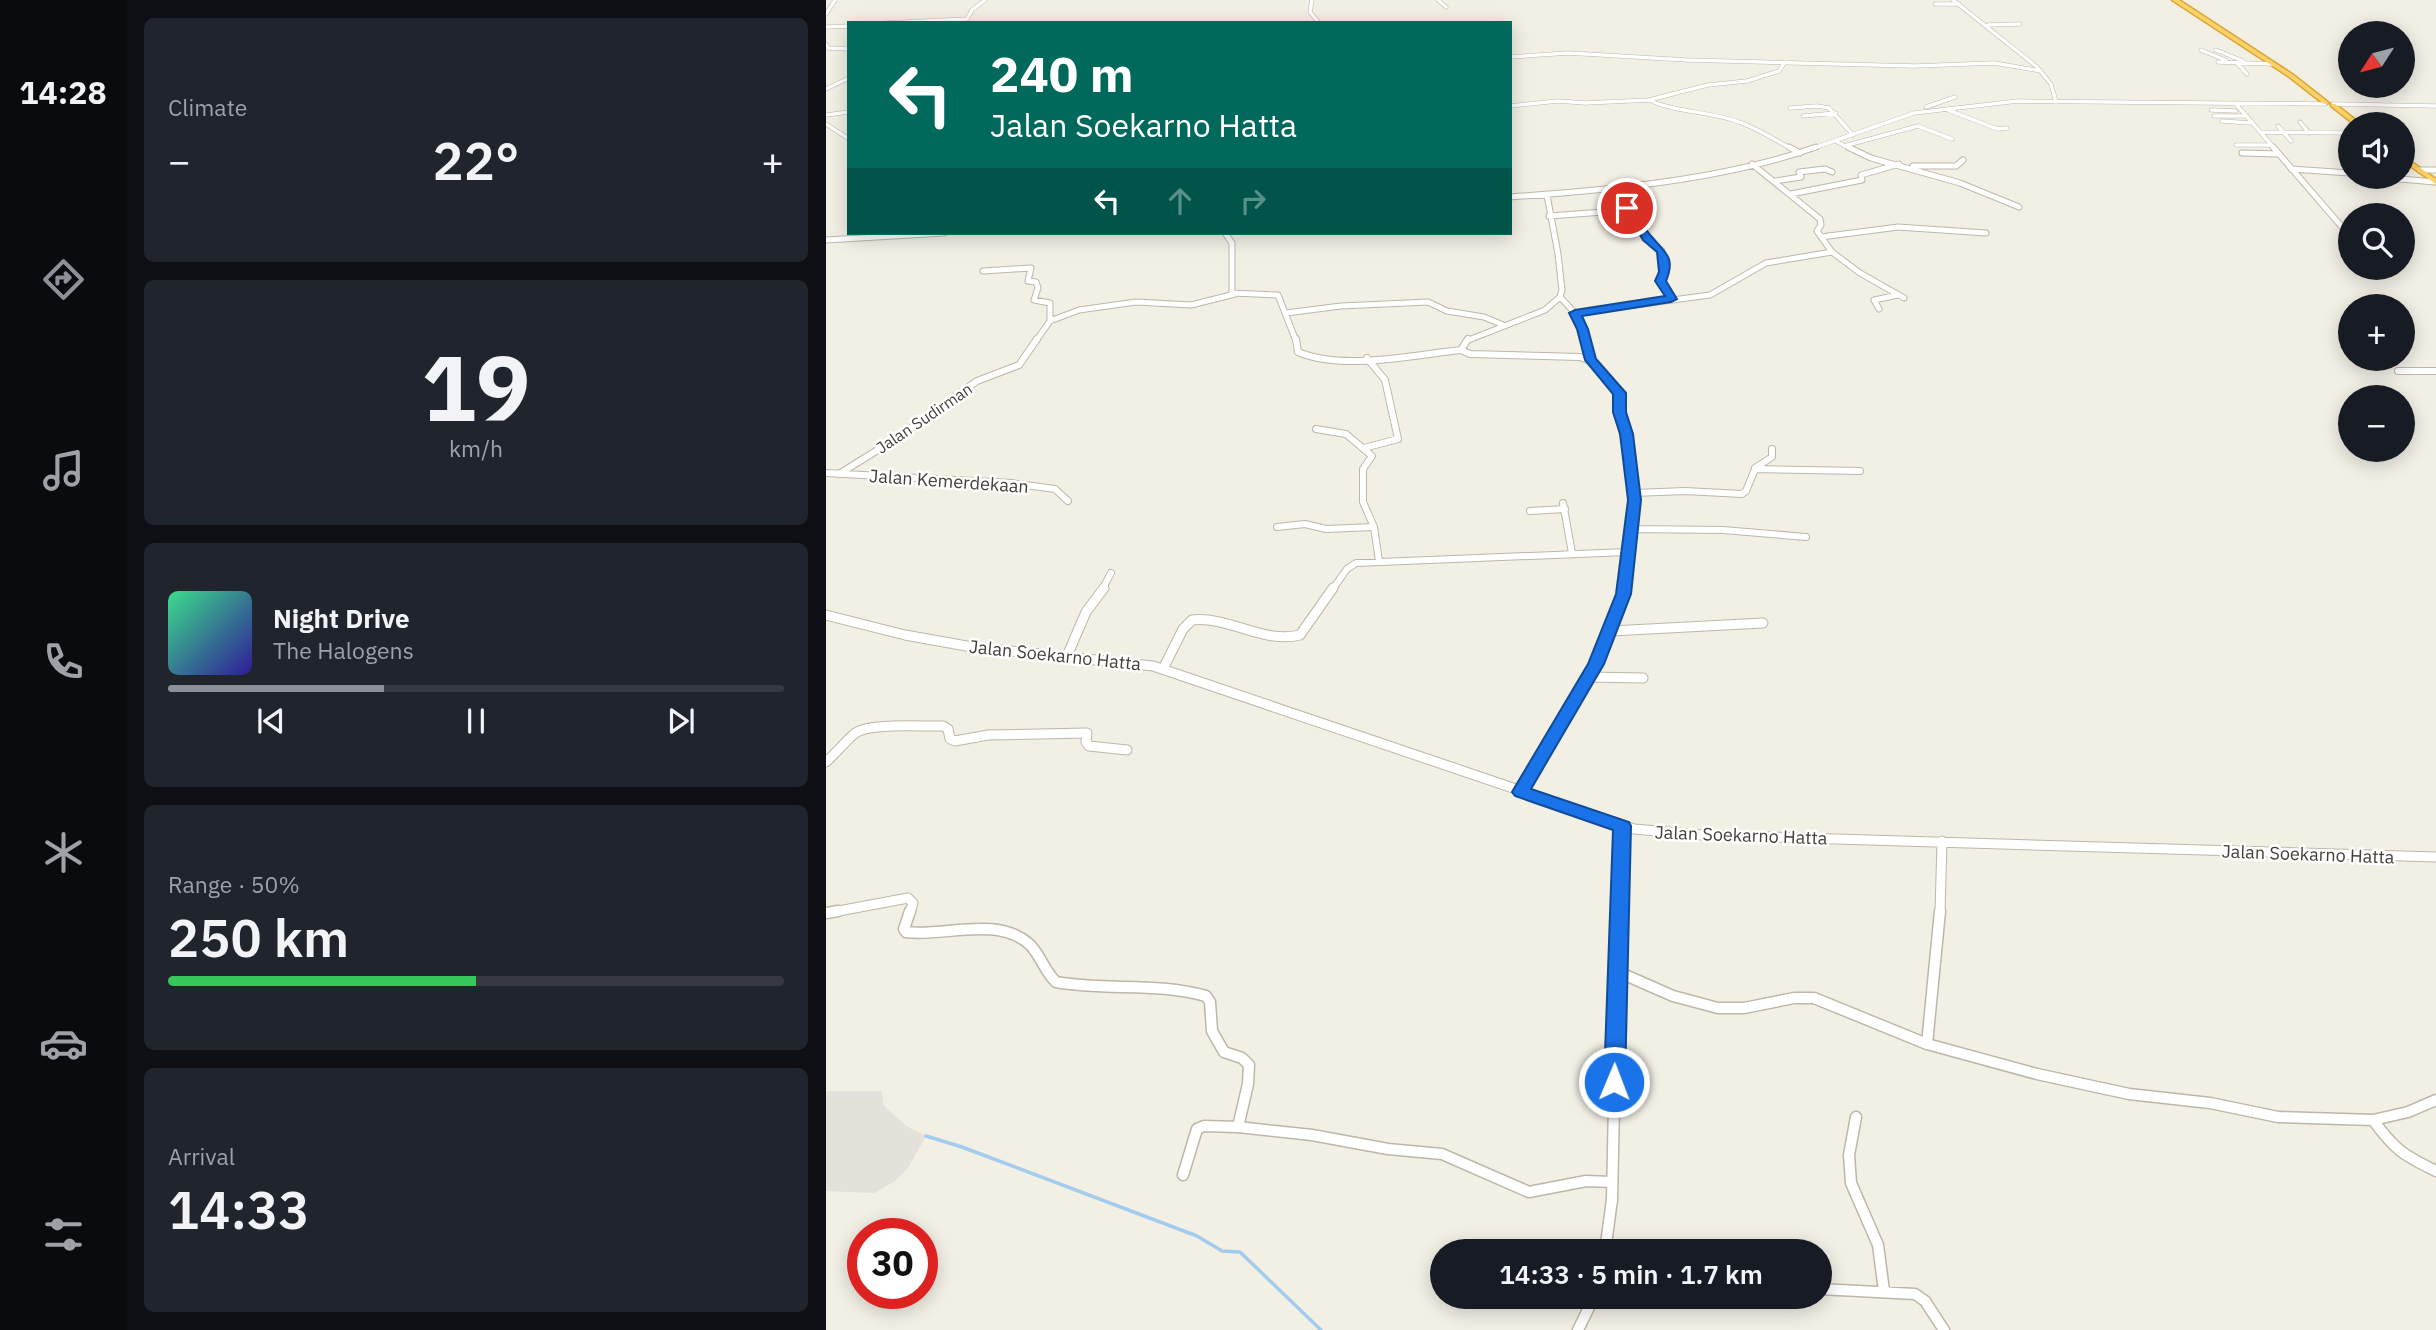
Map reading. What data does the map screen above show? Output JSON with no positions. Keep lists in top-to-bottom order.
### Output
{
  "streets": {
    "street": ["Jalan Sudirman", "Jalan Kemerdekaan", "Jalan Soekarno Hatta"]
  },
  "crossings": [
    ["Jalan Sudirman", "Jalan Kemerdekaan"]
  ],
  "north": "bottom left",
  "page": {
    "tabs": "14:28",
    "tile": [
      "Climate",
      ["19", "km/h"],
      ["Range · 50%", "250 km"],
      ["Arrival", "14:33"]
    ],
    "map_buttons": ["+", "−"],
    "turn": ["240 m", "Jalan Soekarno Hatta"],
    "heat": ["−", "22°", "+"],
    "song": ["Night Drive", "The Halogens"],
    "limit": "30",
    "trip": "14:33 · 5 min · 1.7 km"
  }
}
